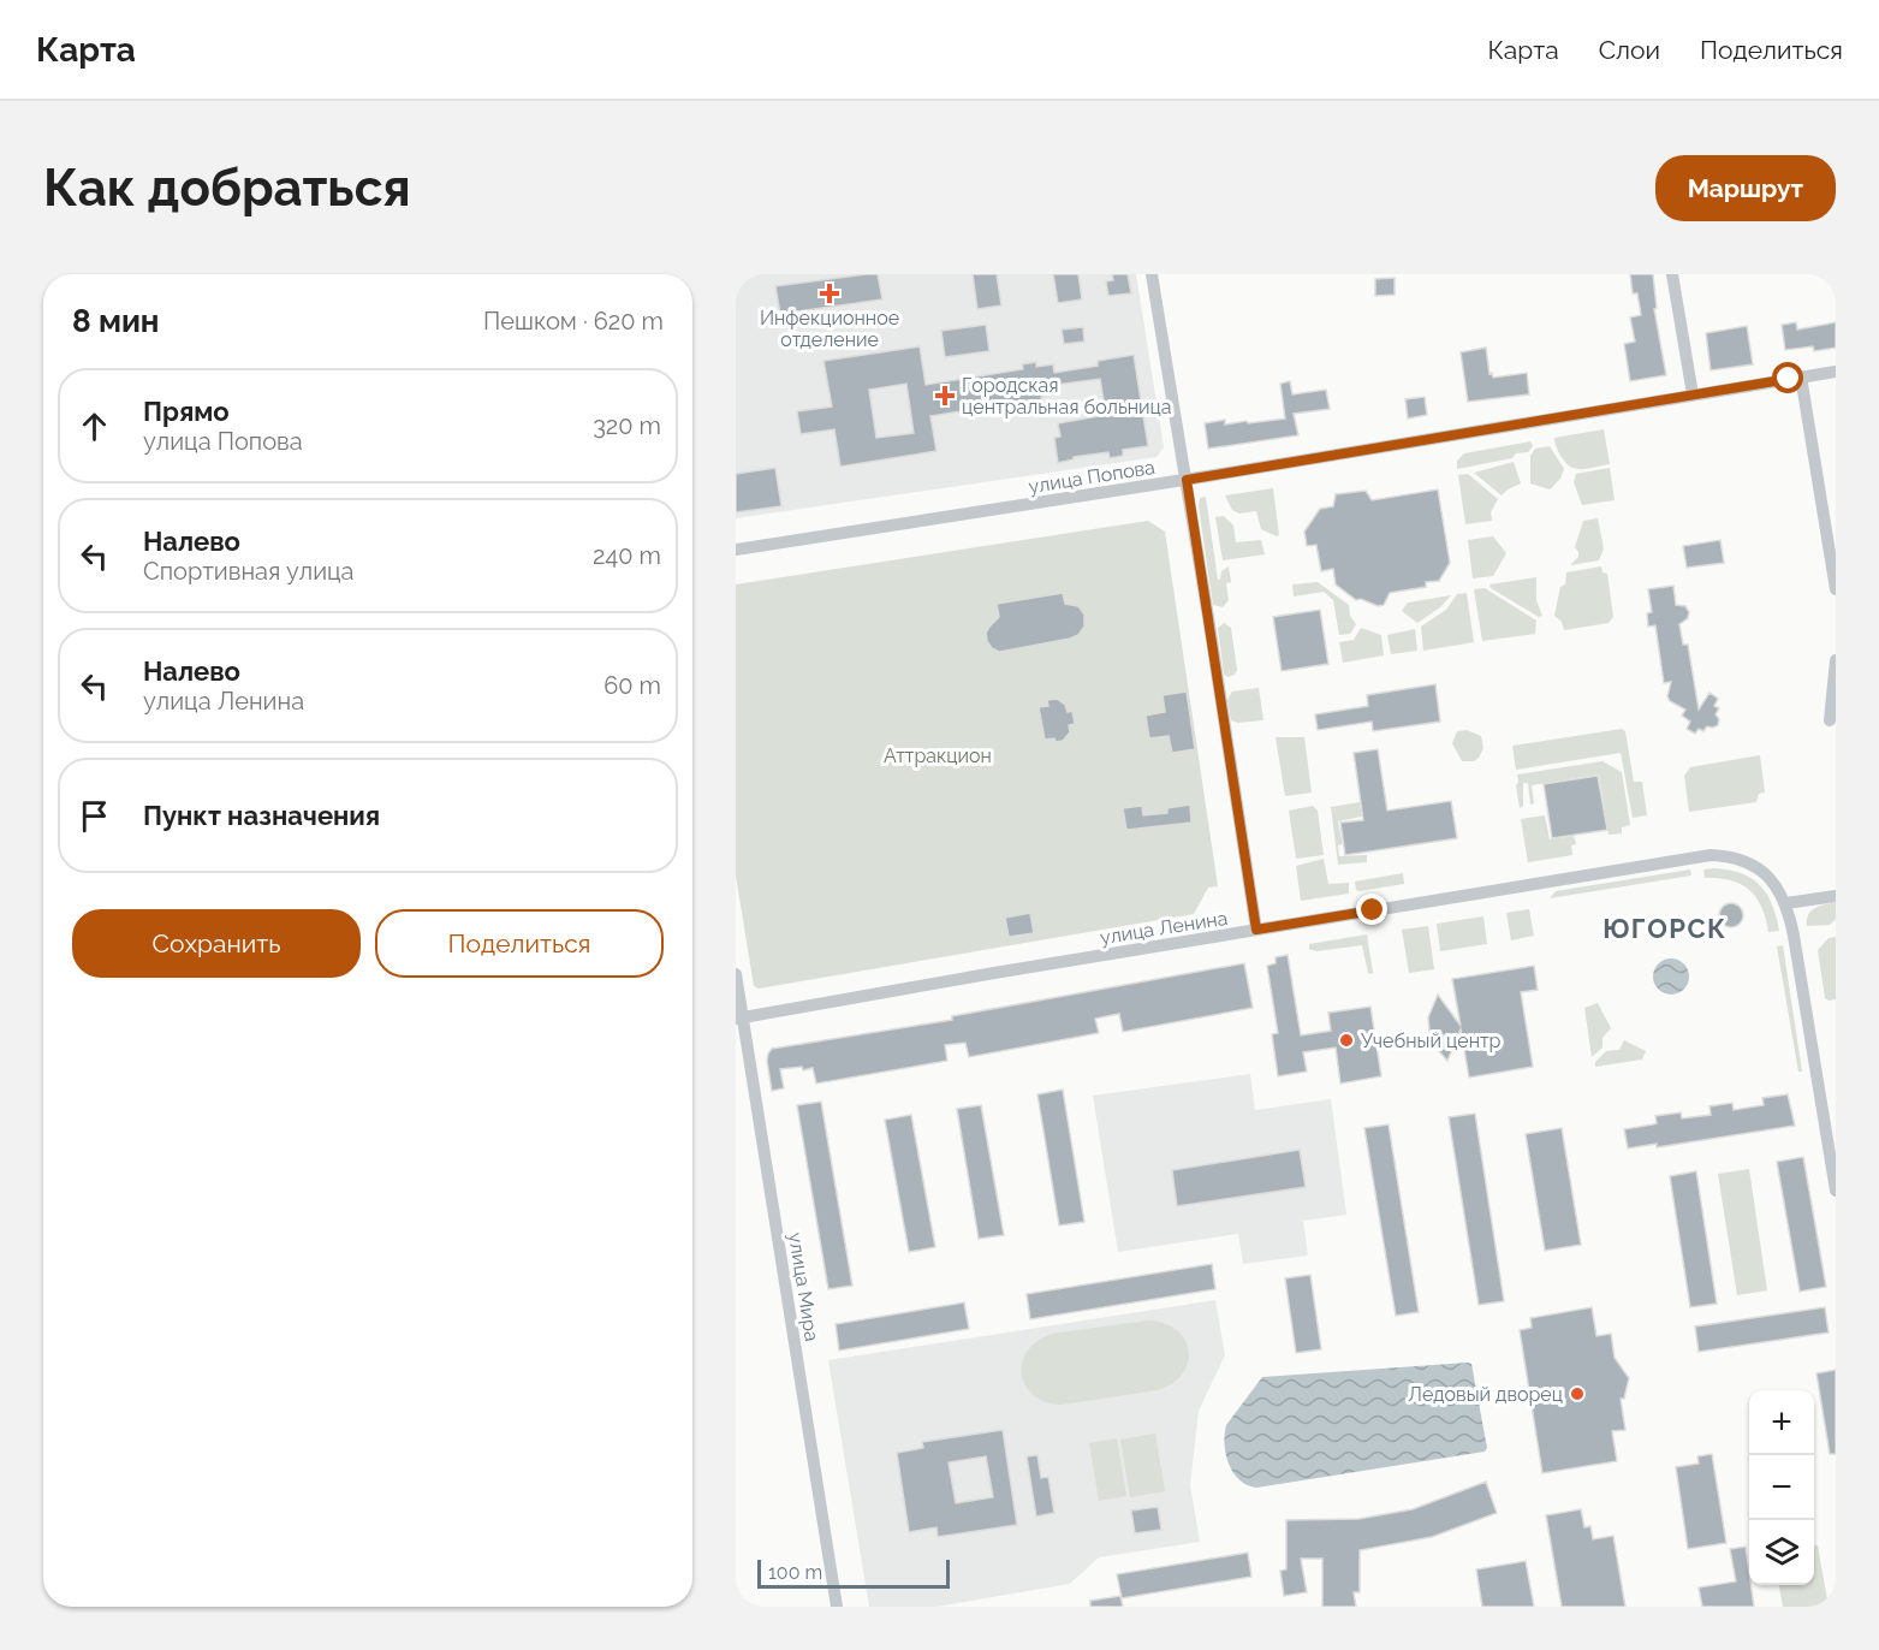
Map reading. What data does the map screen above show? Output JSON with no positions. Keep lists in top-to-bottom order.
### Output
{
  "streets": {
    "street": ["улица Попова", "улица Ленина", "улица Мира"]
  },
  "crossings": [
    ["улица Ленина", "улица Мира"]
  ],
  "districts": ["ЮГОРСК"],
  "parks": ["Аттракцион"],
  "places": {
    "health": ["Инфекционное отделение", "Городская центральная больница"],
    "other": ["Учебный центр", "Ледовый дворец"]
  },
  "scale_bar": "100 m",
  "page": {
    "header": "Карта",
    "nav": ["Карта", "Слои", "Поделиться"],
    "buttons": [
      "Маршрут",
      ["Сохранить", "Поделиться"]
    ],
    "title": "Как добраться",
    "heading": ["8 мин", "Пешком · 620 m"],
    "list": [
      ["Прямо", "улица Попова", "320 m"],
      ["Налево", "Спортивная улица", "240 m"],
      ["Налево", "улица Ленина", "60 m"],
      "Пункт назначения"
    ],
    "map_buttons": ["+", "−"],
    "scale": "100 m"
  }
}
